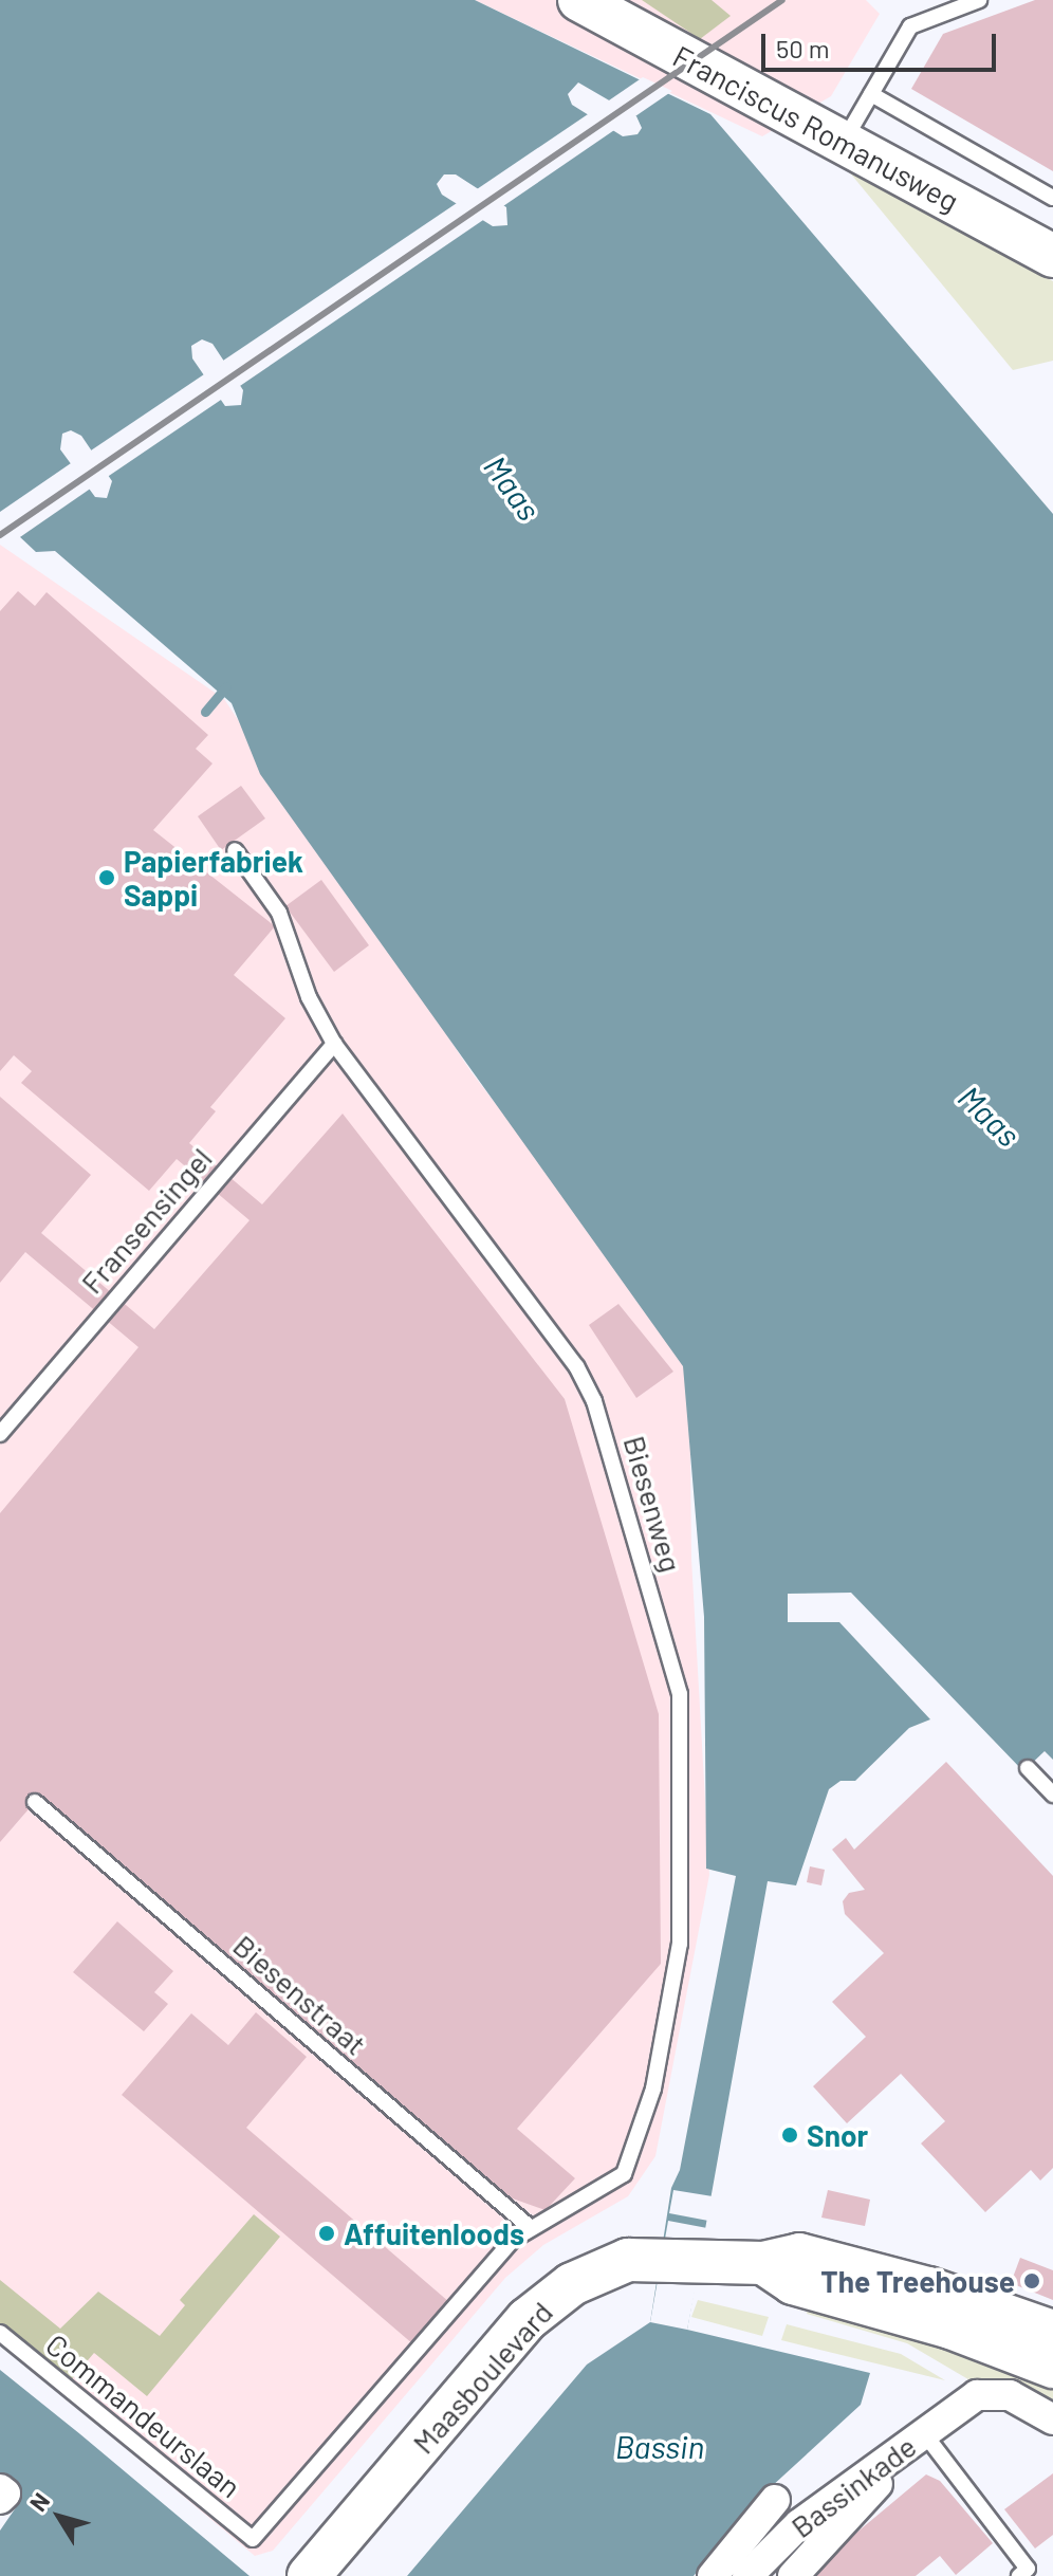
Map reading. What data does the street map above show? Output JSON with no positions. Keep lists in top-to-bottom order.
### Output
{
  "streets": {
    "main road": ["Franciscus Romanusweg", "Maasboulevard"],
    "street": ["Bassinkade"],
    "lane": [
      "Fransensingel",
      "Biesenweg",
      "Biesenstraat",
      "Commandeurslaan"
    ]
  },
  "crossings": [
    ["Fransensingel", "Biesenweg"],
    ["Biesenweg", "Biesenstraat"],
    ["Biesenweg", "Commandeurslaan"]
  ],
  "water": ["Maas", "Bassin"],
  "places": [
    "Papierfabriek Sappi",
    "Snor",
    "Affuitenloods",
    "The Treehouse"
  ],
  "scale_bar": "50 m",
  "north": "top left"
}
